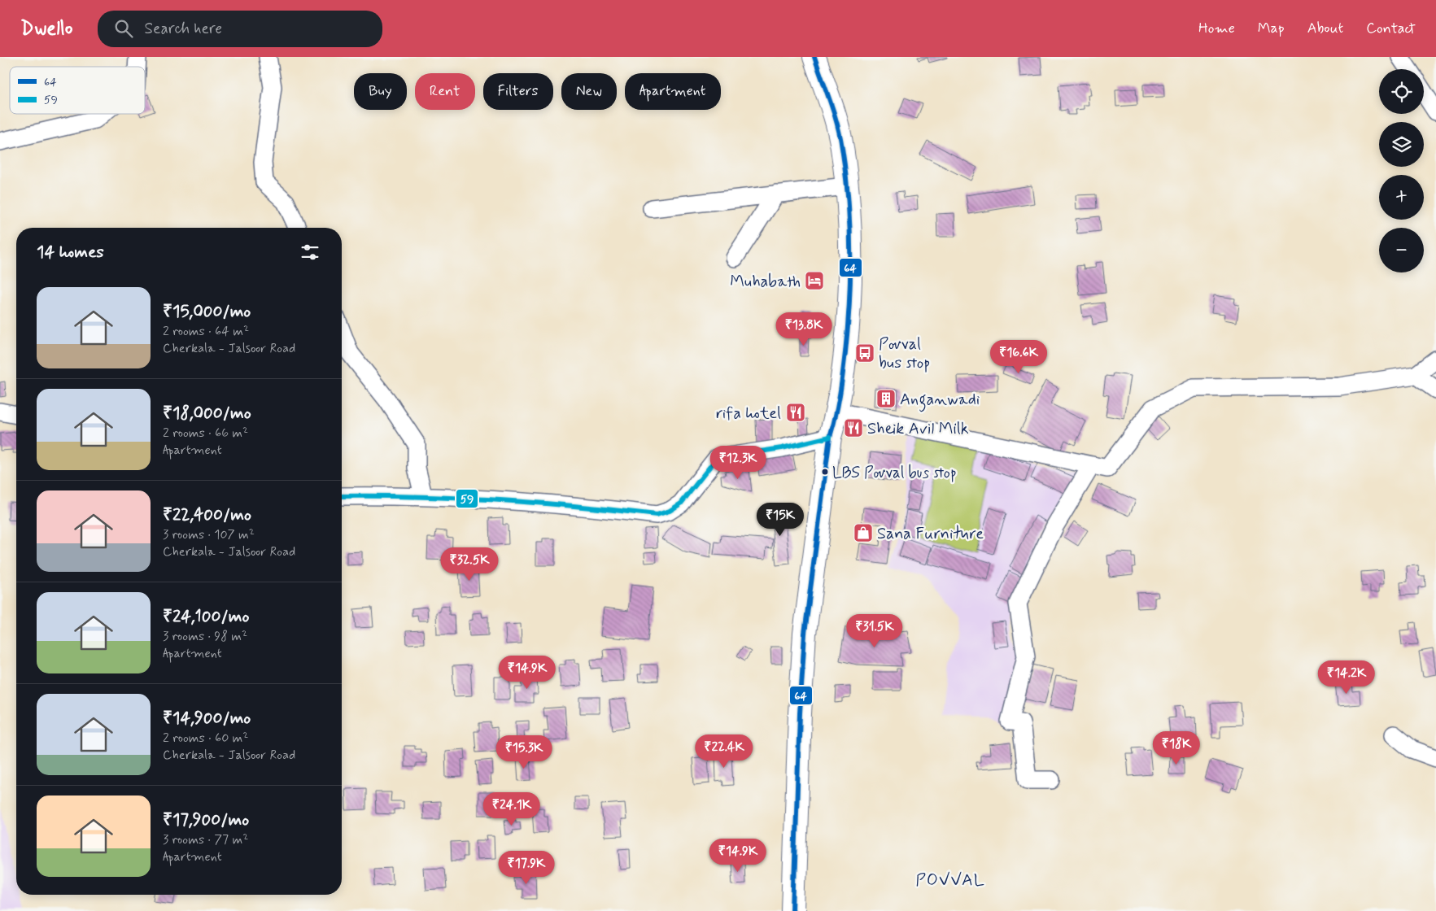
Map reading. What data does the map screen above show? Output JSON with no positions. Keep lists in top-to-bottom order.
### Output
{
  "districts": ["POVVAL"],
  "places": {
    "hotel": ["Muhabath"],
    "bus stop": ["Povval bus stop"],
    "building": ["Anganwadi"],
    "restaurant": ["rifa hotel", "Sheik Avil Milk"],
    "other": ["LBS Povval bus stop"],
    "shop": ["Sana Furniture"]
  },
  "lines": ["transit line 64", "transit line 59"],
  "legend": ["64", "59"],
  "page": {
    "header": "Dwello",
    "search": "Search here",
    "nav": [
      "Home",
      "Map",
      "About",
      "Contact"
    ],
    "map_buttons": ["+", "−"],
    "chip": [
      "Buy",
      "Rent",
      "Filters",
      "New",
      "Apartment"
    ],
    "heading": "14 homes",
    "list": [
      {
        "name": "₹15,000/mo",
        "note": "2 rooms · 64 m² · Cherkala - Jalsoor Road"
      },
      {
        "name": "₹18,000/mo",
        "note": "2 rooms · 66 m² · Apartment"
      },
      {
        "name": "₹22,400/mo",
        "note": "3 rooms · 107 m² · Cherkala - Jalsoor Road"
      },
      {
        "name": "₹24,100/mo",
        "note": "3 rooms · 98 m² · Apartment"
      },
      {
        "name": "₹14,900/mo",
        "note": "2 rooms · 60 m² · Cherkala - Jalsoor Road"
      },
      {
        "name": "₹17,900/mo",
        "note": "3 rooms · 77 m² · Apartment"
      }
    ],
    "price": [
      "₹13.8K",
      "₹16.6K",
      "₹12.3K",
      "₹15K",
      "₹32.5K",
      "₹31.5K",
      "₹14.9K",
      "₹14.2K",
      "₹18K",
      "₹22.4K",
      "₹15.3K",
      "₹24.1K",
      "₹14.9K",
      "₹17.9K"
    ]
  }
}
